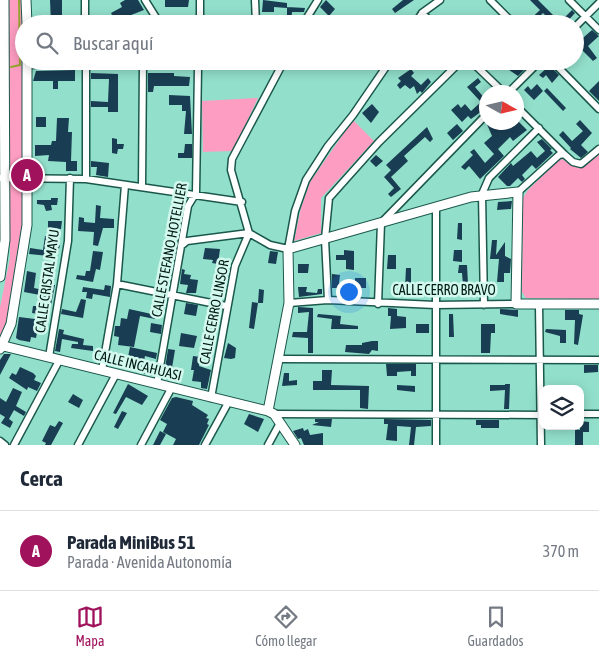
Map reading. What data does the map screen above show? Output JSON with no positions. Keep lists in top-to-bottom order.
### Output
{
  "streets": {
    "street": [
      "CALLE STEFANO HOTELLIER",
      "CALLE CRISTAL MAYU",
      "CALLE CERRO BRAVO",
      "CALLE CERRO LINSOR",
      "CALLE INCAHUASI"
    ]
  },
  "crossings": [
    ["CALLE STEFANO HOTELLIER", "CALLE INCAHUASI"],
    ["CALLE CRISTAL MAYU", "CALLE INCAHUASI"],
    ["CALLE CERRO LINSOR", "CALLE INCAHUASI"]
  ],
  "north": "right",
  "page": {
    "search": "Buscar aquí",
    "pins": "A",
    "heading": "Cerca",
    "list": [
      {
        "mark": "A",
        "name": "Parada MiniBus 51",
        "note": "Parada · Avenida Autonomía",
        "value": "370 m"
      }
    ],
    "nav": ["Mapa", "Cómo llegar", "Guardados"]
  }
}
